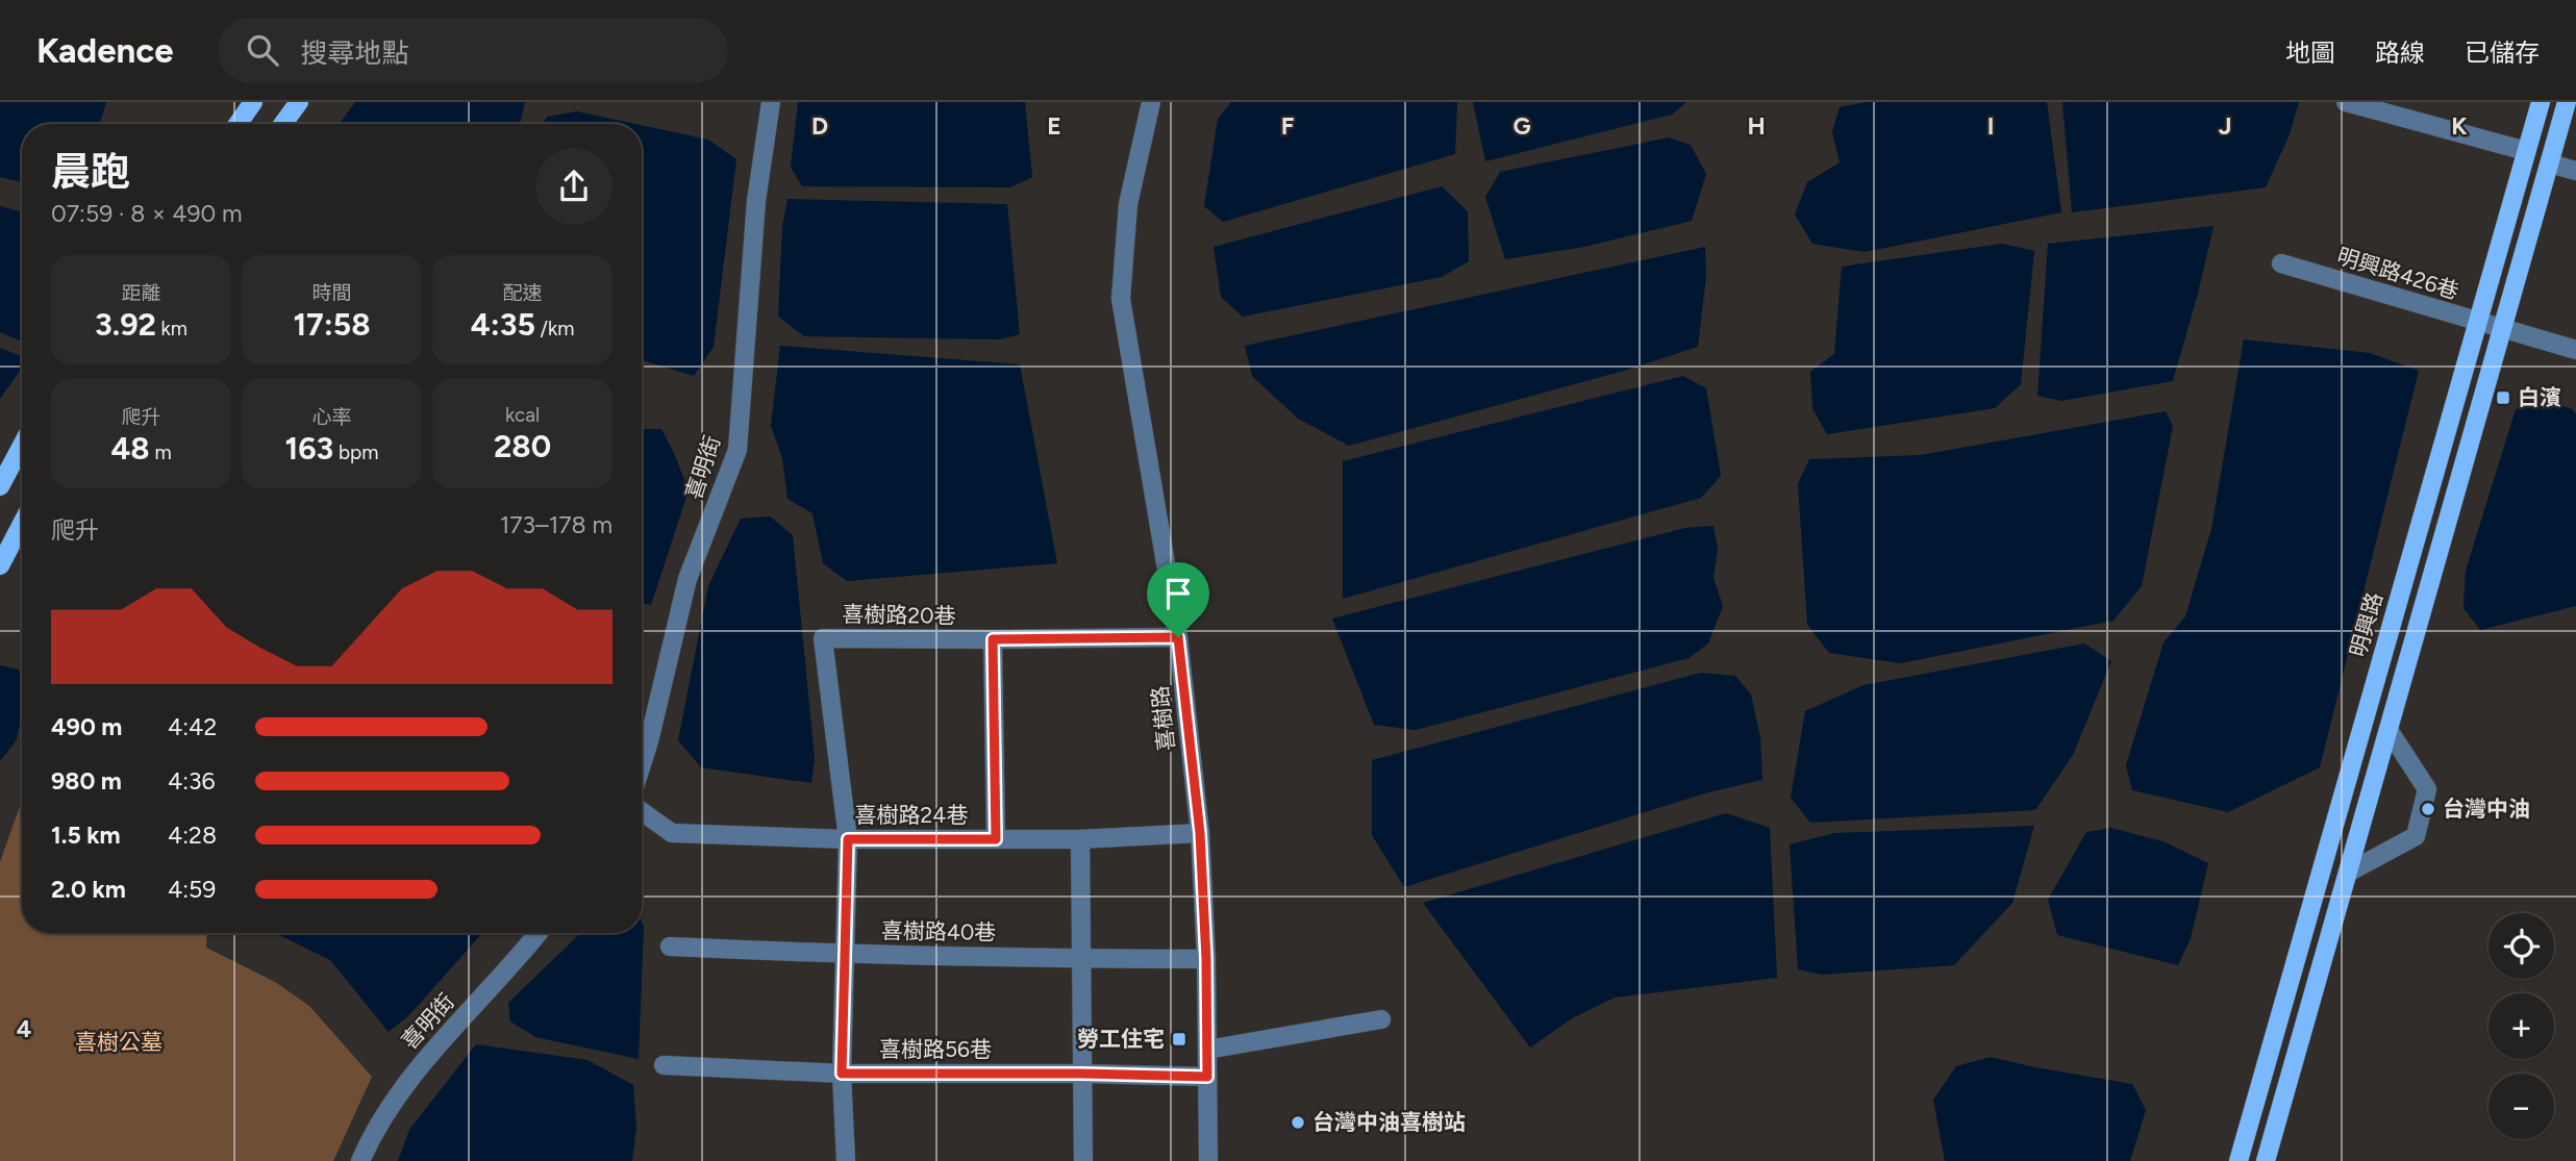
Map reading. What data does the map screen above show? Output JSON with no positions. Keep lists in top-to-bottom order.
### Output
{
  "streets": {
    "main road": ["明興路"],
    "street": [
      "明興路426巷",
      "喜明街",
      "喜樹路20巷",
      "喜樹路",
      "喜樹路24巷",
      "喜樹路40巷",
      "喜樹路56巷"
    ]
  },
  "crossings": [
    ["明興路426巷", "明興路"],
    ["喜樹路20巷", "喜樹路"],
    ["喜樹路20巷", "喜樹路24巷"],
    ["喜樹路", "喜樹路24巷"],
    ["喜樹路", "喜樹路40巷"],
    ["喜樹路", "喜樹路56巷"]
  ],
  "parks": ["喜樹公墓"],
  "places": {
    "transit": ["白濱", "勞工住宅"],
    "other": ["台灣中油", "台灣中油喜樹站"]
  },
  "page": {
    "header": "Kadence",
    "search": "搜尋地點",
    "nav": ["地圖", "路線", "已儲存"],
    "heading": ["晨跑", "07:59 · 8 × 490 m"],
    "stats": [
      ["距離", "3.92 km"],
      ["時間", "17:58"],
      ["配速", "4:35 /km"],
      ["爬升", "48 m"],
      ["心率", "163 bpm"],
      ["kcal", "280"]
    ],
    "chart": ["爬升", "173–178 m"],
    "list": [
      {
        "name": "490 m",
        "note": "4:42"
      },
      {
        "name": "980 m",
        "note": "4:36"
      },
      {
        "name": "1.5 km",
        "note": "4:28"
      },
      {
        "name": "2.0 km",
        "note": "4:59"
      }
    ],
    "map_buttons": ["+", "−"]
  },
  "grid": {
    "columns": [
      "D",
      "E",
      "F",
      "G",
      "H",
      "I",
      "J",
      "K"
    ],
    "rows": ["4"]
  }
}
